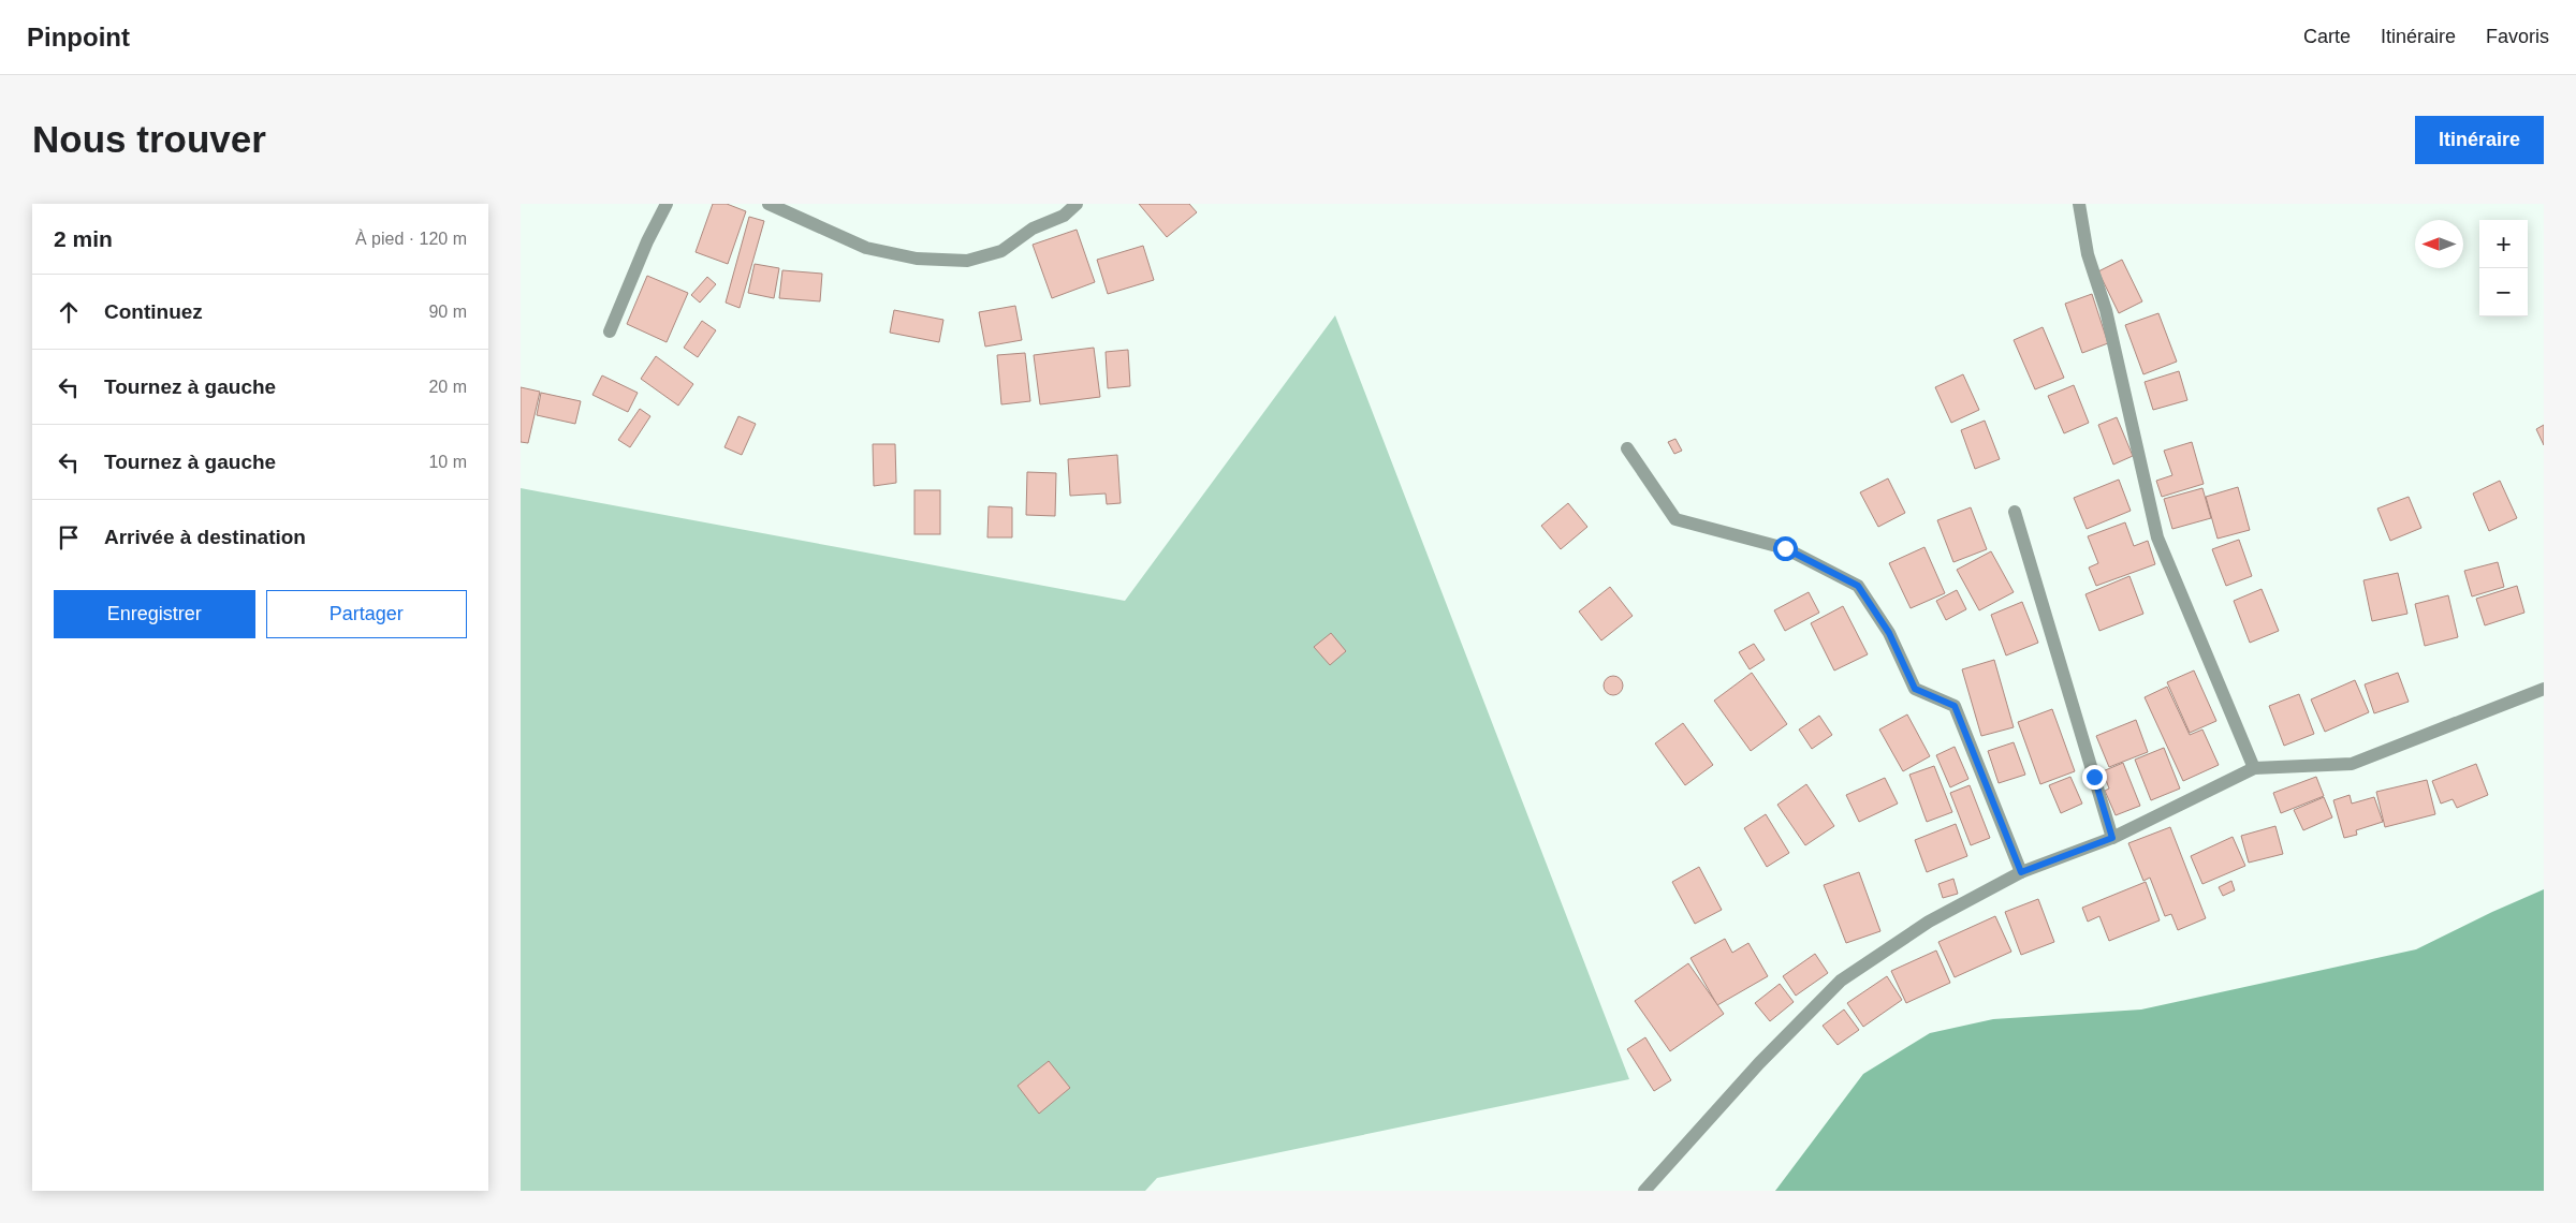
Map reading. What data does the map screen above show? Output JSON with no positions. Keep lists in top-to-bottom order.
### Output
{
  "north": "left",
  "page": {
    "header": "Pinpoint",
    "nav": ["Carte", "Itinéraire", "Favoris"],
    "buttons": [
      "Itinéraire",
      ["Enregistrer", "Partager"]
    ],
    "title": "Nous trouver",
    "heading": ["2 min", "À pied · 120 m"],
    "map_buttons": ["+", "−"],
    "list": [
      ["Continuez", "90 m"],
      ["Tournez à gauche", "20 m"],
      ["Tournez à gauche", "10 m"],
      "Arrivée à destination"
    ]
  }
}
